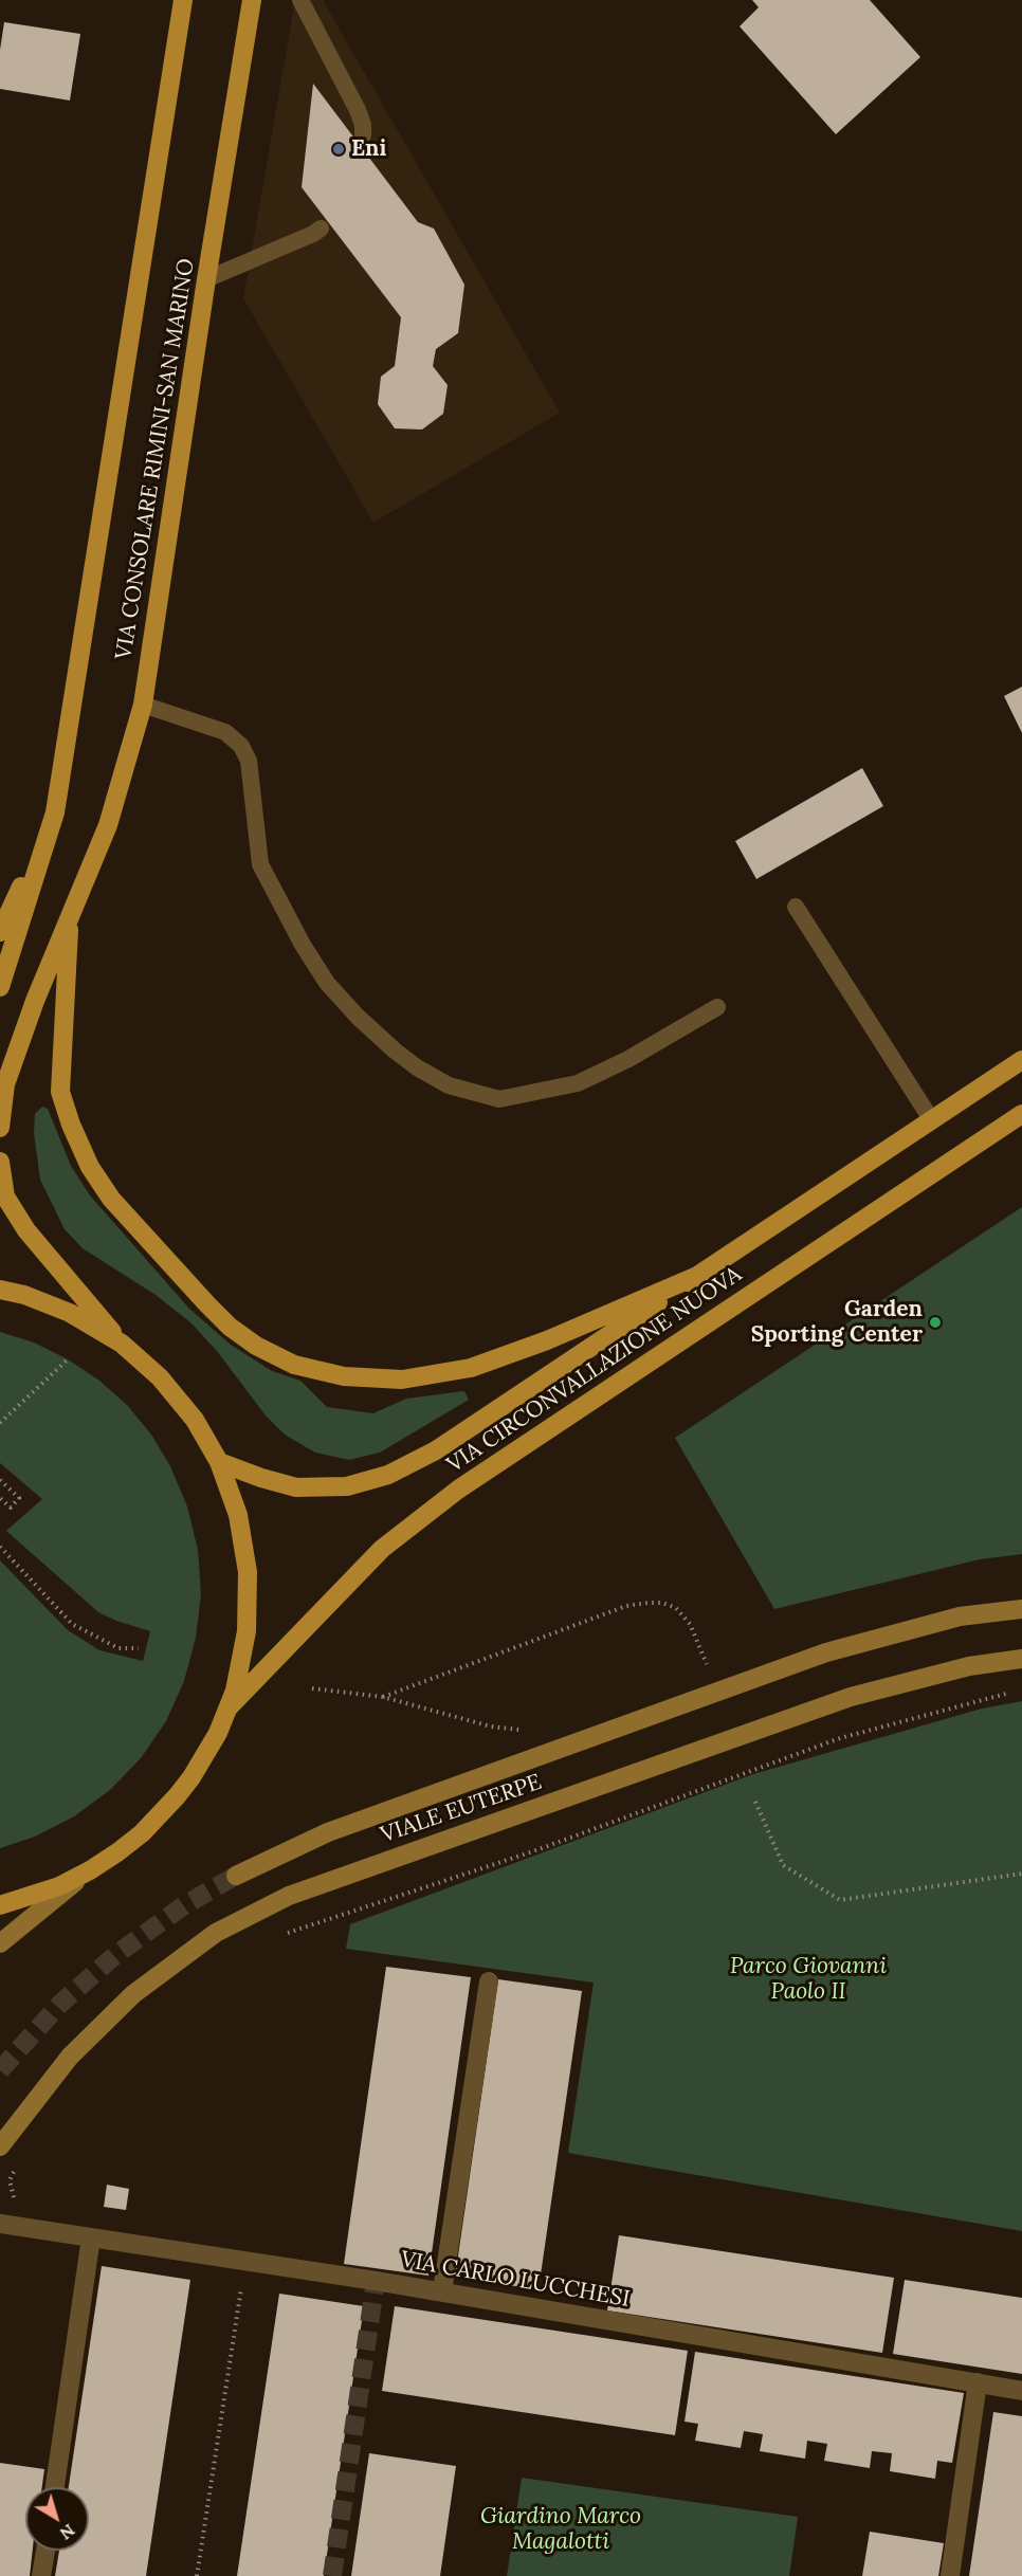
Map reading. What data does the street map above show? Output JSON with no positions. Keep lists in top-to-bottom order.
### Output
{
  "streets": {
    "main road": ["VIA CONSOLARE RIMINI-SAN MARINO", "VIA CIRCONVALLAZIONE NUOVA", "VIALE EUTERPE"],
    "street": ["VIA CARLO LUCCHESI"]
  },
  "crossings": [
    ["VIA CONSOLARE RIMINI-SAN MARINO", "VIA CIRCONVALLAZIONE NUOVA"]
  ],
  "parks": ["Parco Giovanni Paolo II", "Giardino Marco Magalotti"],
  "places": ["Eni", "Garden Sporting Center"],
  "north": "bottom right"
}
